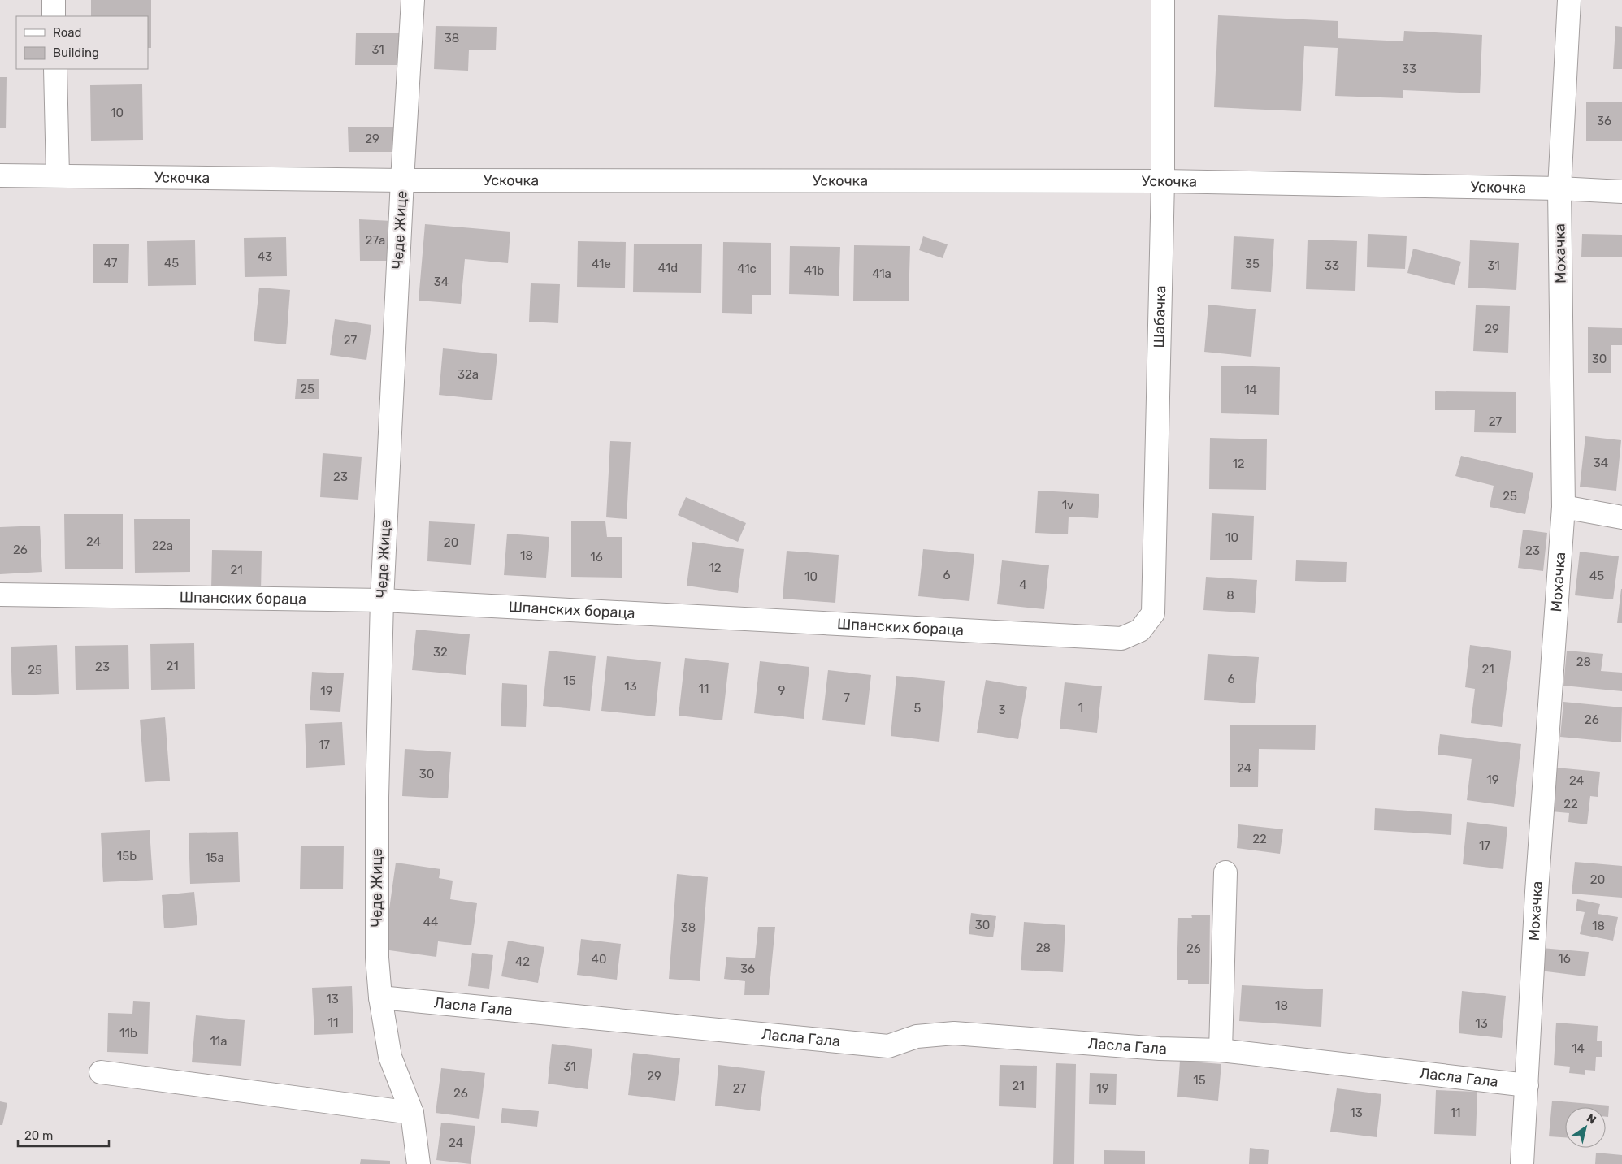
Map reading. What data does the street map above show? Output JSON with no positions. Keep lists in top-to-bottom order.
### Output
{
  "streets": {
    "street": [
      "Ускочка",
      "Чеде Жице",
      "Мохачка",
      "Шабачка",
      "Шпанских бораца",
      "Ласла Гала"
    ]
  },
  "crossings": [
    ["Ускочка", "Чеде Жице"],
    ["Ускочка", "Мохачка"],
    ["Ускочка", "Шабачка"],
    ["Чеде Жице", "Шпанских бораца"],
    ["Чеде Жице", "Ласла Гала"],
    ["Мохачка", "Ласла Гала"],
    ["Шабачка", "Шпанских бораца"]
  ],
  "house_numbers": [
    "38",
    "31",
    "33",
    "10",
    "36",
    "29",
    "27a",
    "43",
    "47",
    "45",
    "41e",
    "35",
    "33",
    "31",
    "41d",
    "41c",
    "41b",
    "41a",
    "34",
    "29",
    "27",
    "30",
    "32a",
    "25",
    "14",
    "27",
    "34",
    "12",
    "23",
    "25",
    "1v",
    "10",
    "24",
    "20",
    "22a",
    "26",
    "23",
    "18",
    "16",
    "12",
    "21",
    "6",
    "45",
    "10",
    "4",
    "8",
    "32",
    "28",
    "21",
    "23",
    "21",
    "25",
    "6",
    "15",
    "13",
    "11",
    "9",
    "19",
    "7",
    "1",
    "5",
    "3",
    "26",
    "17",
    "24",
    "30",
    "19",
    "24",
    "22",
    "22",
    "17",
    "15b",
    "15a",
    "20",
    "44",
    "30",
    "18",
    "38",
    "28",
    "26",
    "16",
    "40",
    "42",
    "36",
    "13",
    "18",
    "11",
    "13",
    "11b",
    "11a",
    "14",
    "31",
    "29",
    "15",
    "21",
    "27",
    "19",
    "26",
    "13",
    "11",
    "24"
  ],
  "legend": ["Road", "Building"],
  "scale_bar": "20 m",
  "north": "top right"
}
